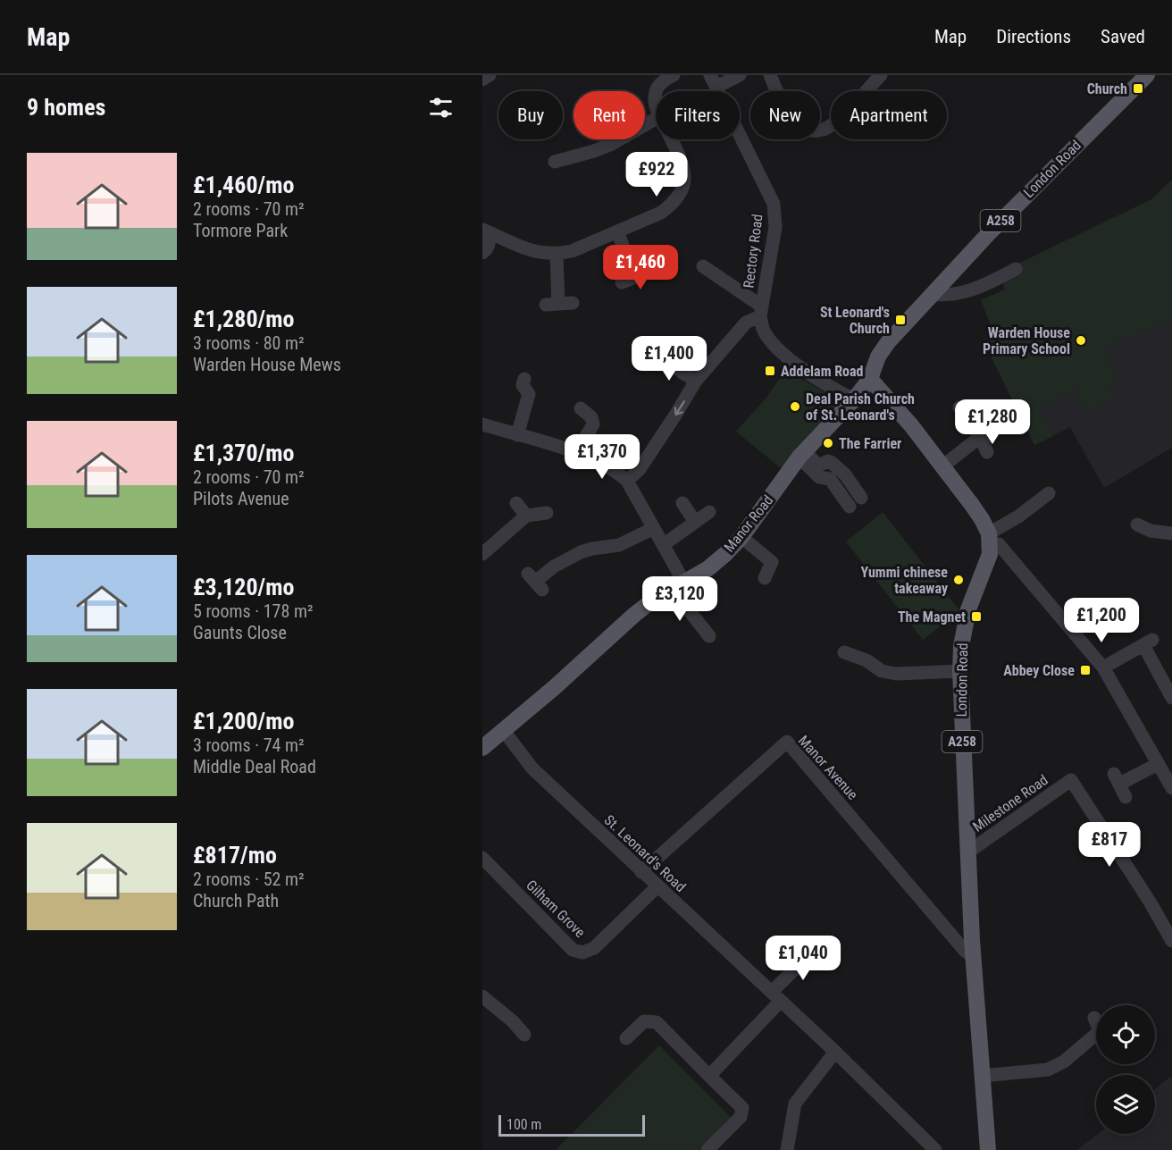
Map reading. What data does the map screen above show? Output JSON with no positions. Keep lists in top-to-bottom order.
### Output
{
  "streets": {
    "main road": ["London Road", "A258", "Manor Road"],
    "street": [
      "Rectory Road",
      "Manor Avenue",
      "Milestone Road",
      "St. Leonard's Road",
      "Gilham Grove"
    ]
  },
  "crossings": [
    ["London Road", "Manor Road"],
    ["London Road", "Manor Avenue"],
    ["London Road", "Milestone Road"],
    ["Manor Road", "St. Leonard's Road"],
    ["Manor Avenue", "St. Leonard's Road"],
    ["St. Leonard's Road", "Gilham Grove"]
  ],
  "places": {
    "transit": [
      "Church",
      "St Leonard's Church",
      "Addelam Road",
      "The Magnet",
      "Abbey Close"
    ],
    "other": [
      "Warden House Primary School",
      "Deal Parish Church of St. Leonard's",
      "The Farrier",
      "Yummi chinese takeaway"
    ]
  },
  "scale_bar": "100 m",
  "page": {
    "header": "Map",
    "nav": ["Map", "Directions", "Saved"],
    "heading": "9 homes",
    "chip": [
      "Buy",
      "Rent",
      "Filters",
      "New",
      "Apartment"
    ],
    "list": [
      {
        "name": "£1,460/mo",
        "note": "2 rooms · 70 m² · Tormore Park"
      },
      {
        "name": "£1,280/mo",
        "note": "3 rooms · 80 m² · Warden House Mews"
      },
      {
        "name": "£1,370/mo",
        "note": "2 rooms · 70 m² · Pilots Avenue"
      },
      {
        "name": "£3,120/mo",
        "note": "5 rooms · 178 m² · Gaunts Close"
      },
      {
        "name": "£1,200/mo",
        "note": "3 rooms · 74 m² · Middle Deal Road"
      },
      {
        "name": "£817/mo",
        "note": "2 rooms · 52 m² · Church Path"
      }
    ],
    "price": [
      "£922",
      "£1,460",
      "£1,400",
      "£1,280",
      "£1,370",
      "£3,120",
      "£1,200",
      "£817",
      "£1,040"
    ],
    "scale": "100 m"
  }
}
